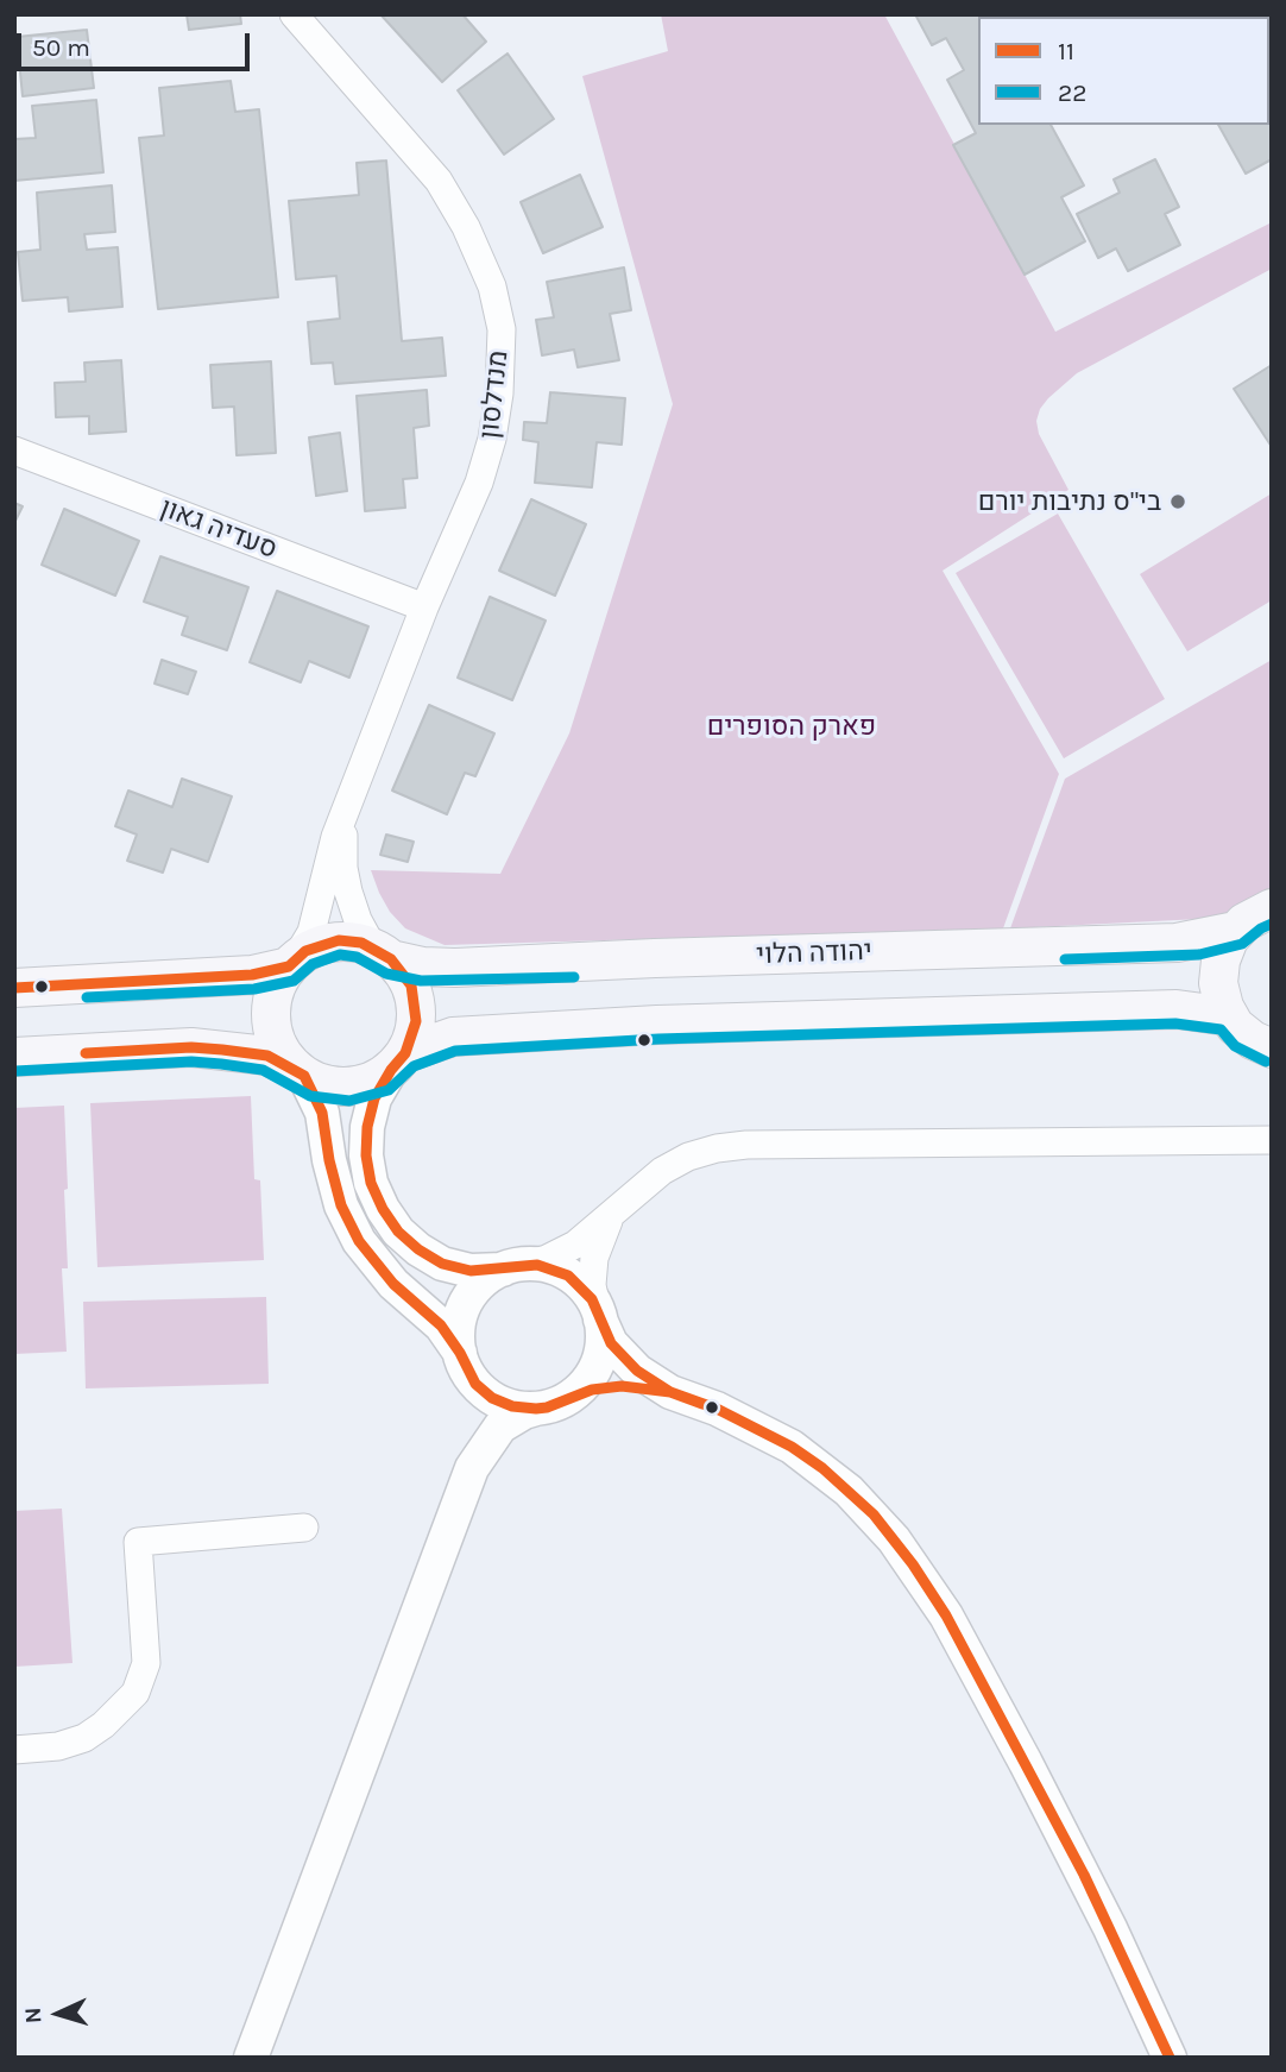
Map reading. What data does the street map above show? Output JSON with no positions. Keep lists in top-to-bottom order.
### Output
{
  "streets": {
    "main road": ["יהודה הלוי"],
    "street": ["מנדלסון", "סעדיה גאון"]
  },
  "crossings": [
    ["מנדלסון", "סעדיה גאון"],
    ["מנדלסון", "יהודה הלוי"]
  ],
  "parks": ["פארק הסופרים"],
  "places": ["בי\"ס נתיבות יורם"],
  "lines": ["transit line 22", "transit line 11"],
  "legend": ["11", "22"],
  "scale_bar": "50 m",
  "north": "left"
}
